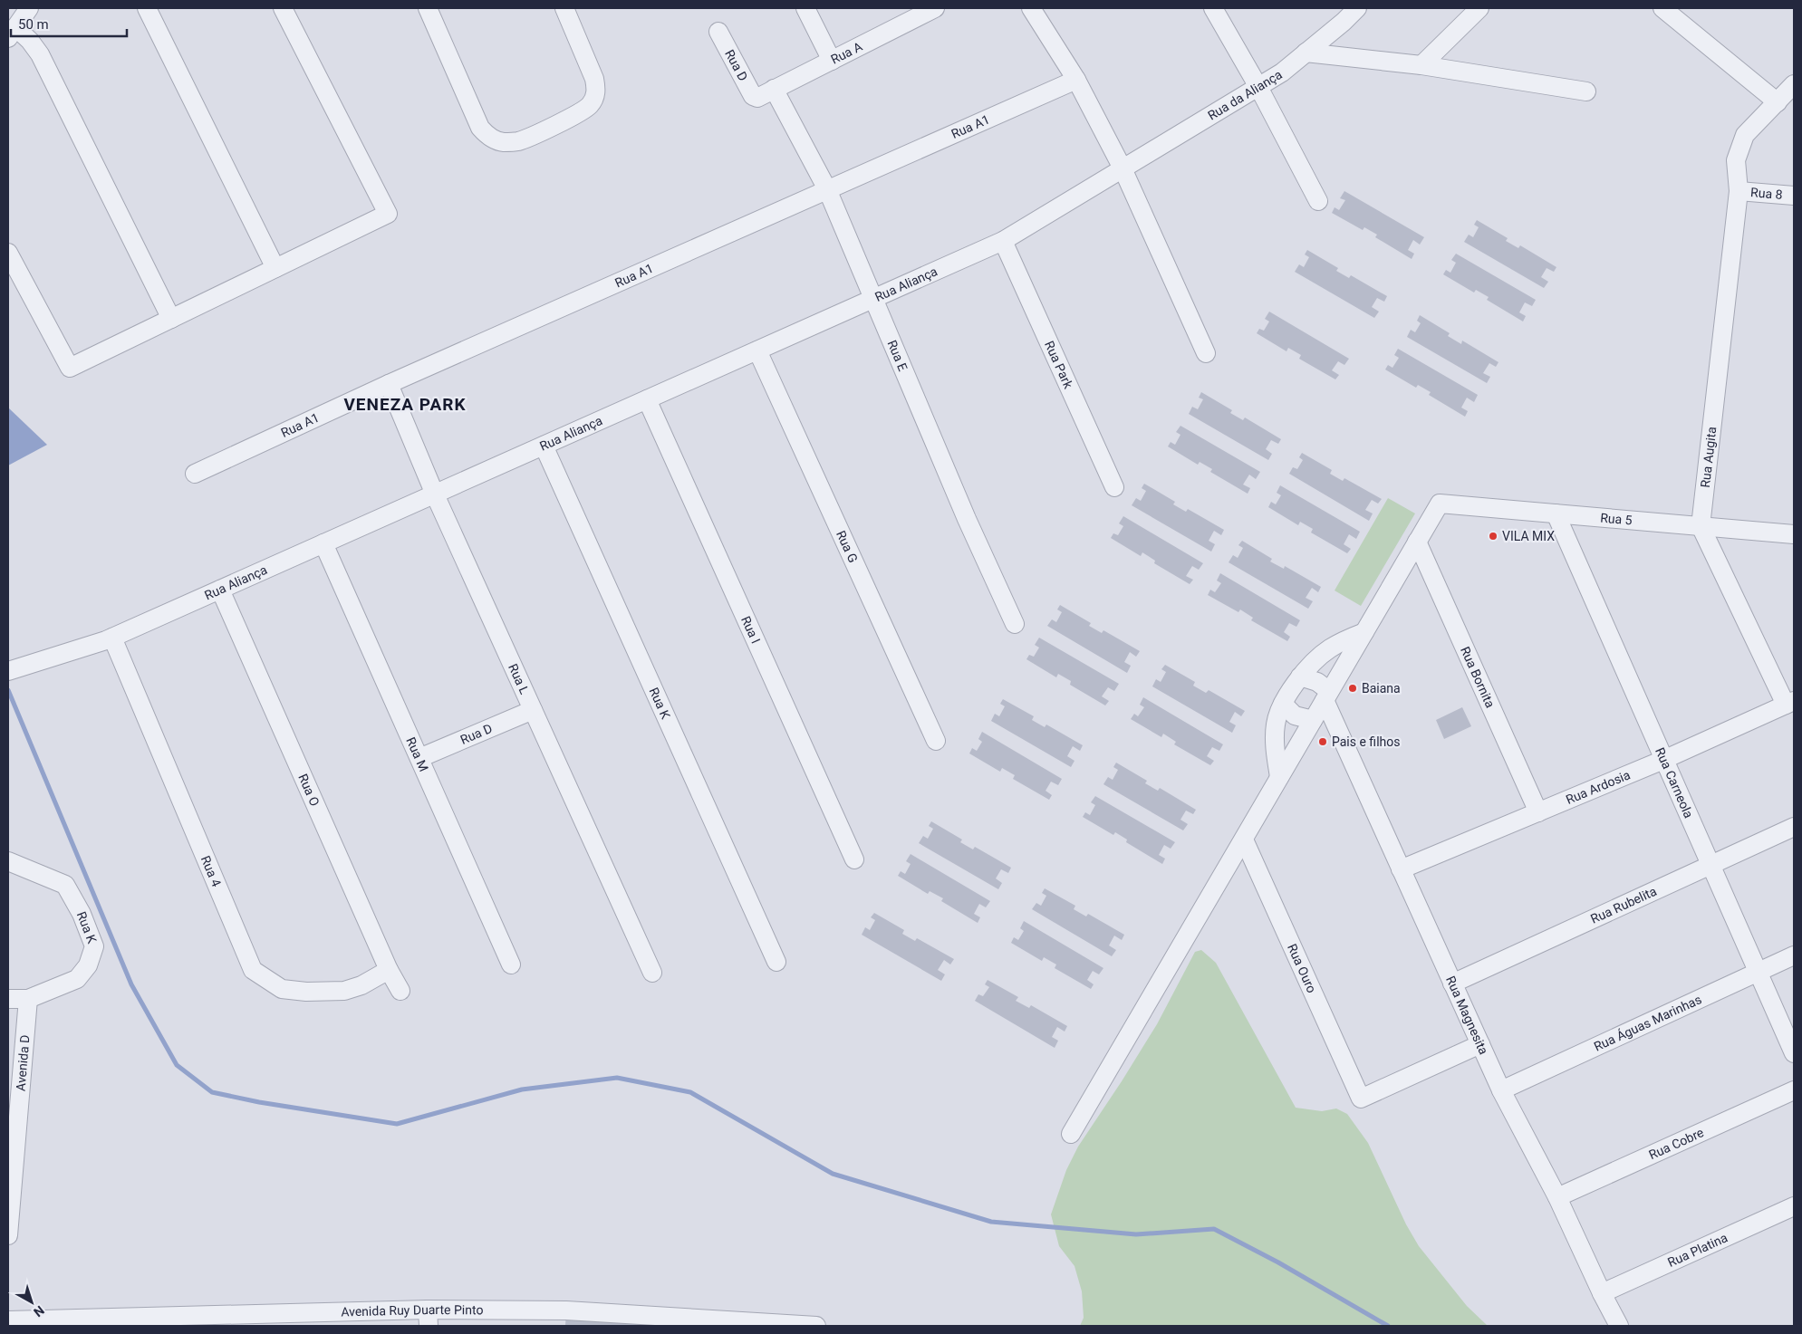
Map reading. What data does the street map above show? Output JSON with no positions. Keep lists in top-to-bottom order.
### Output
{
  "streets": {
    "street": [
      "Rua A",
      "Rua D",
      "Rua da Aliança",
      "Rua A1",
      "Rua 8",
      "Rua Aliança",
      "Rua E",
      "Rua Park",
      "Rua Augita",
      "Rua 5",
      "Rua G",
      "Rua I",
      "Rua Bornita",
      "Rua L",
      "Rua K",
      "Rua M",
      "Rua Carneola",
      "Rua Ardosia",
      "Rua O",
      "Rua 4",
      "Rua Rubelita",
      "Rua Ouro",
      "Rua Magnesita",
      "Rua Águas Marinhas",
      "Avenida D",
      "Rua Cobre",
      "Rua Platina",
      "Avenida Ruy Duarte Pinto"
    ]
  },
  "crossings": [
    ["Rua A", "Rua D"],
    ["Rua A", "Rua E"],
    ["Rua D", "Rua L"],
    ["Rua D", "Rua M"],
    ["Rua da Aliança", "Rua Aliança"],
    ["Rua A1", "Rua E"],
    ["Rua A1", "Rua L"],
    ["Rua 8", "Rua Augita"],
    ["Rua Aliança", "Rua E"],
    ["Rua Aliança", "Rua Park"],
    ["Rua Aliança", "Rua G"],
    ["Rua Aliança", "Rua I"],
    ["Rua Aliança", "Rua L"],
    ["Rua Aliança", "Rua K"],
    ["Rua Aliança", "Rua M"],
    ["Rua Aliança", "Rua O"],
    ["Rua Aliança", "Rua 4"],
    ["Rua Augita", "Rua 5"],
    ["Rua 5", "Rua Bornita"],
    ["Rua 5", "Rua Carneola"],
    ["Rua Bornita", "Rua Ardosia"],
    ["Rua K", "Avenida D"],
    ["Rua Carneola", "Rua Ardosia"],
    ["Rua Carneola", "Rua Rubelita"],
    ["Rua Carneola", "Rua Águas Marinhas"],
    ["Rua Ardosia", "Rua Magnesita"],
    ["Rua O", "Rua 4"],
    ["Rua Rubelita", "Rua Magnesita"],
    ["Rua Ouro", "Rua Magnesita"],
    ["Rua Magnesita", "Rua Águas Marinhas"],
    ["Rua Magnesita", "Rua Cobre"],
    ["Rua Magnesita", "Rua Platina"]
  ],
  "districts": ["VENEZA PARK"],
  "places": ["VILA MIX", "Baiana", "Pais e filhos"],
  "scale_bar": "50 m",
  "north": "bottom right"
}
